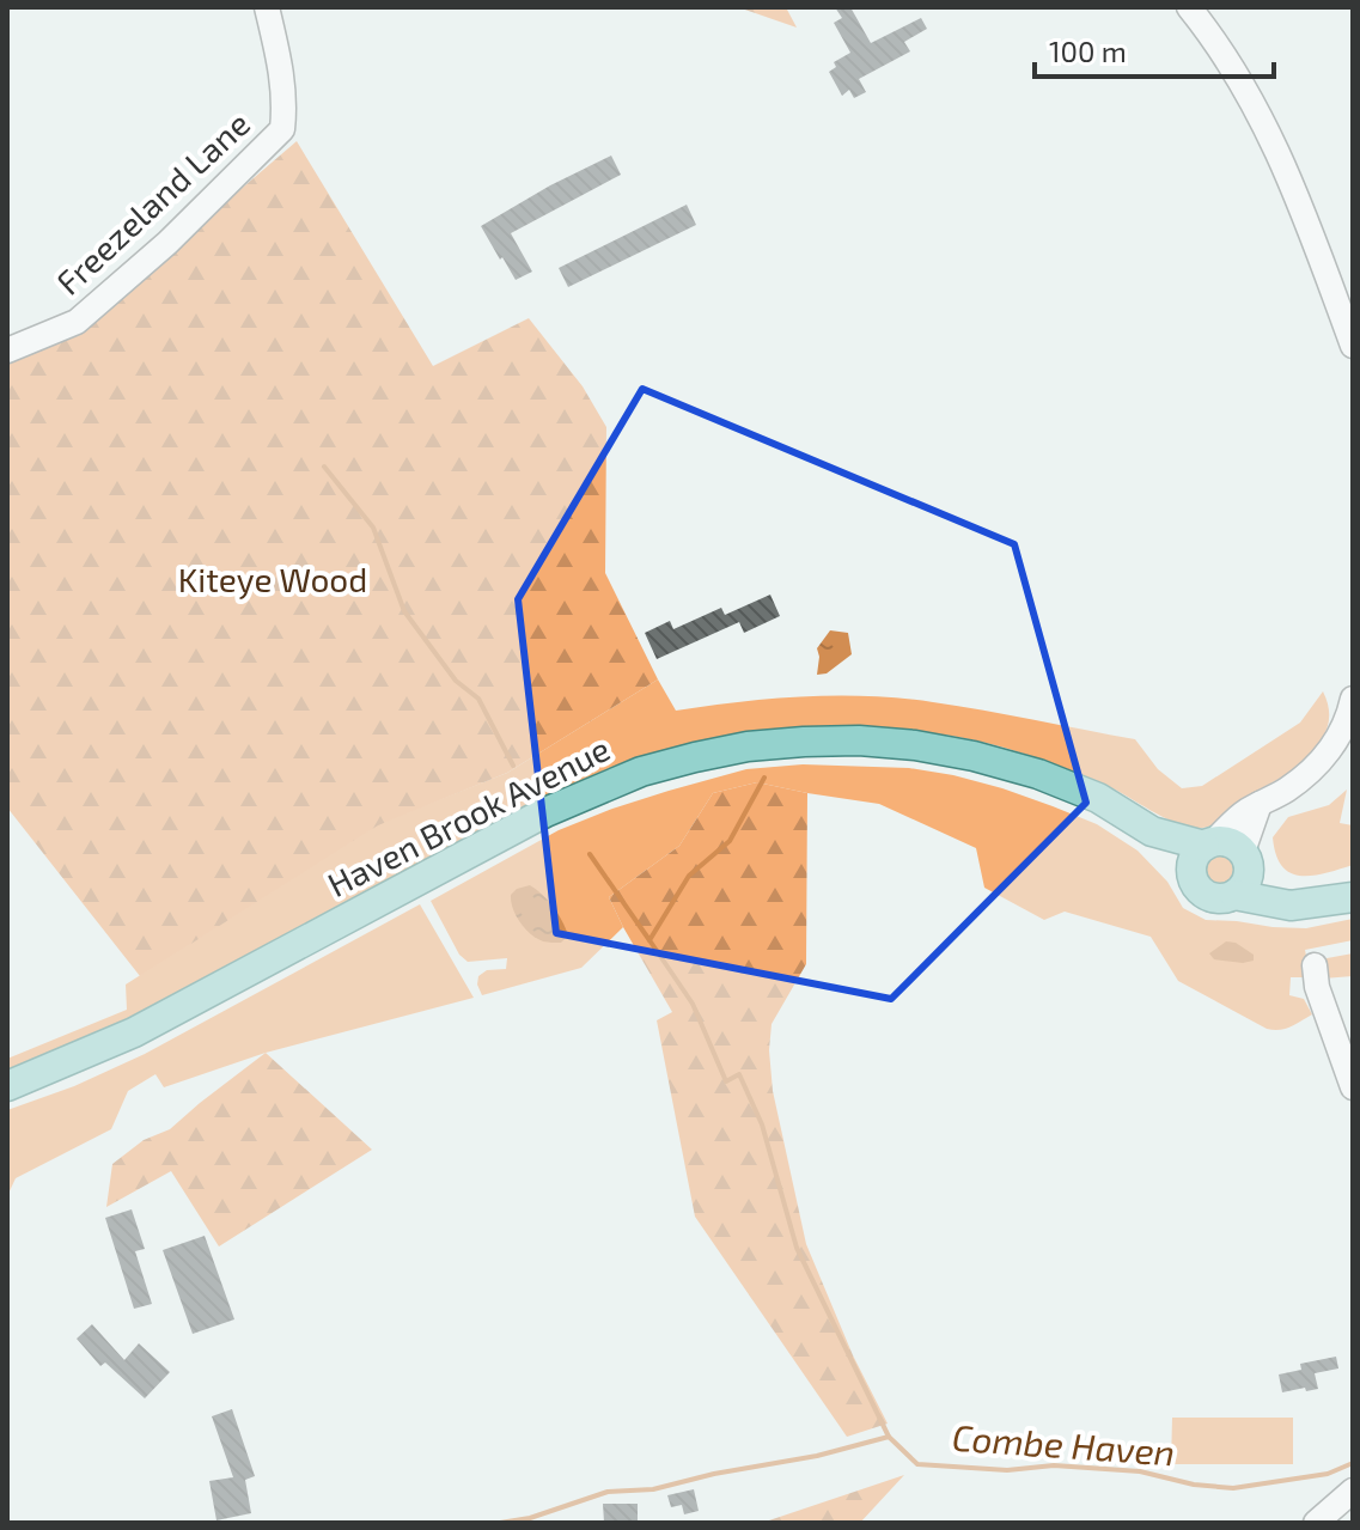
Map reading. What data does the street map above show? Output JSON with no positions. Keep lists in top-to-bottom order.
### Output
{
  "streets": {
    "main road": ["Haven Brook Avenue"],
    "street": ["Freezeland Lane"]
  },
  "water": ["Combe Haven"],
  "parks": ["Kiteye Wood"],
  "scale_bar": "100 m"
}
